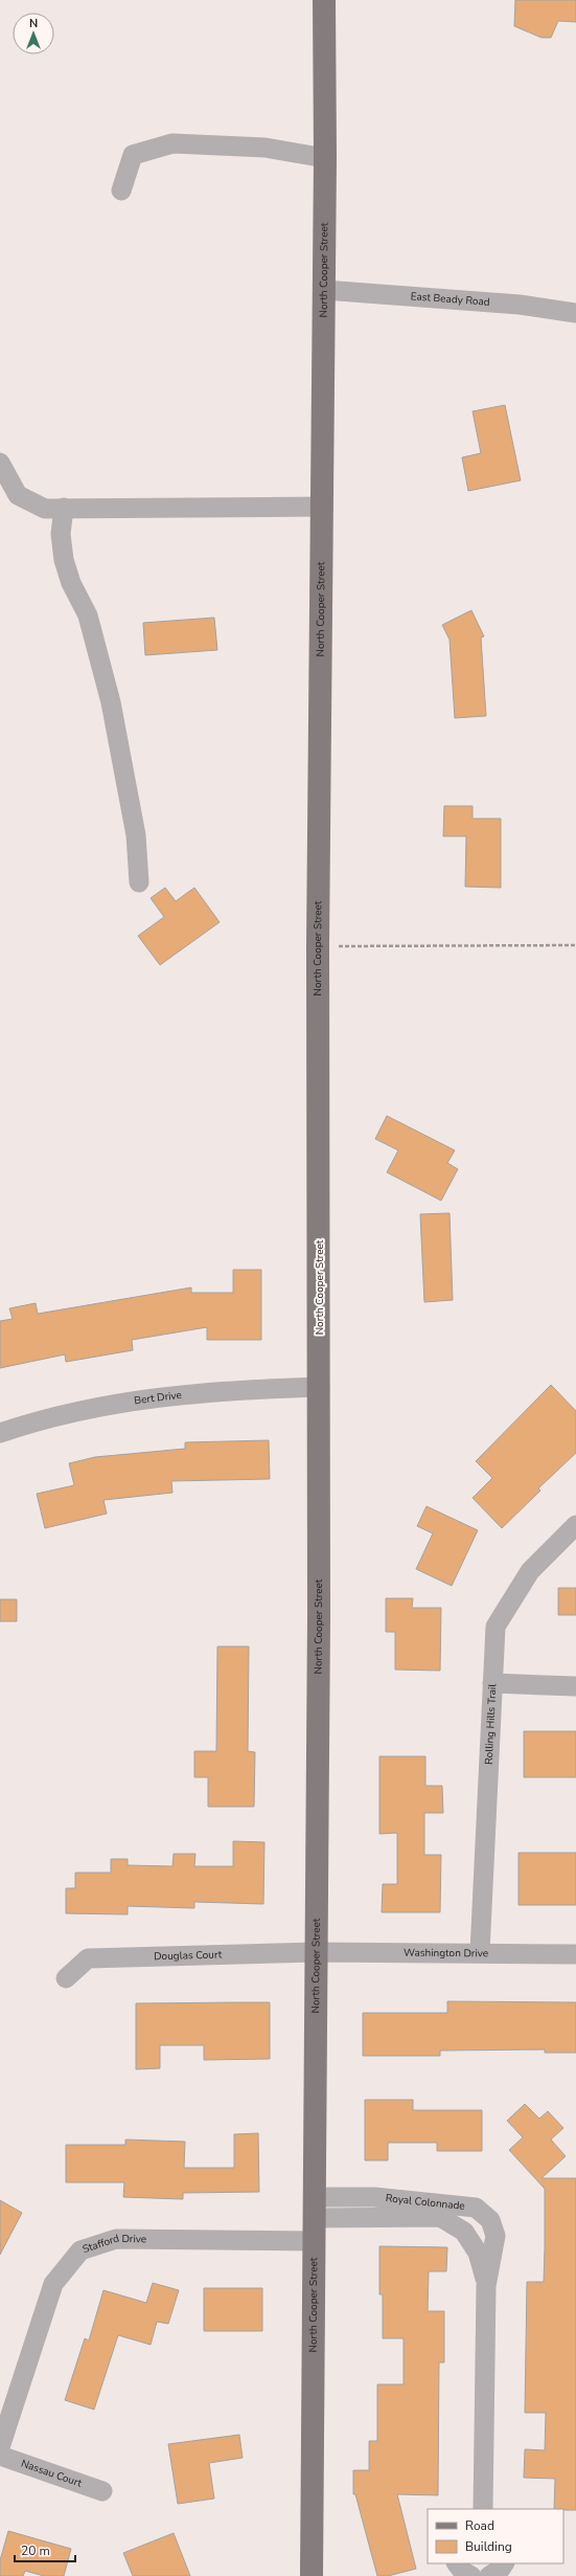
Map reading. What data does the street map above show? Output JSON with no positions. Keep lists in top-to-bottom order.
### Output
{
  "streets": {
    "main road": ["North Cooper Street"],
    "street": [
      "East Beady Road",
      "Bert Drive",
      "Rolling Hills Trail",
      "Washington Drive",
      "Douglas Court",
      "Royal Colonnade",
      "Stafford Drive",
      "Nassau Court"
    ]
  },
  "crossings": [
    ["North Cooper Street", "East Beady Road"],
    ["North Cooper Street", "Bert Drive"],
    ["North Cooper Street", "Washington Drive"],
    ["North Cooper Street", "Douglas Court"],
    ["North Cooper Street", "Royal Colonnade"],
    ["North Cooper Street", "Stafford Drive"],
    ["Rolling Hills Trail", "Washington Drive"],
    ["Washington Drive", "Douglas Court"]
  ],
  "legend": ["Road", "Building"],
  "scale_bar": "20 m",
  "north": "top"
}
